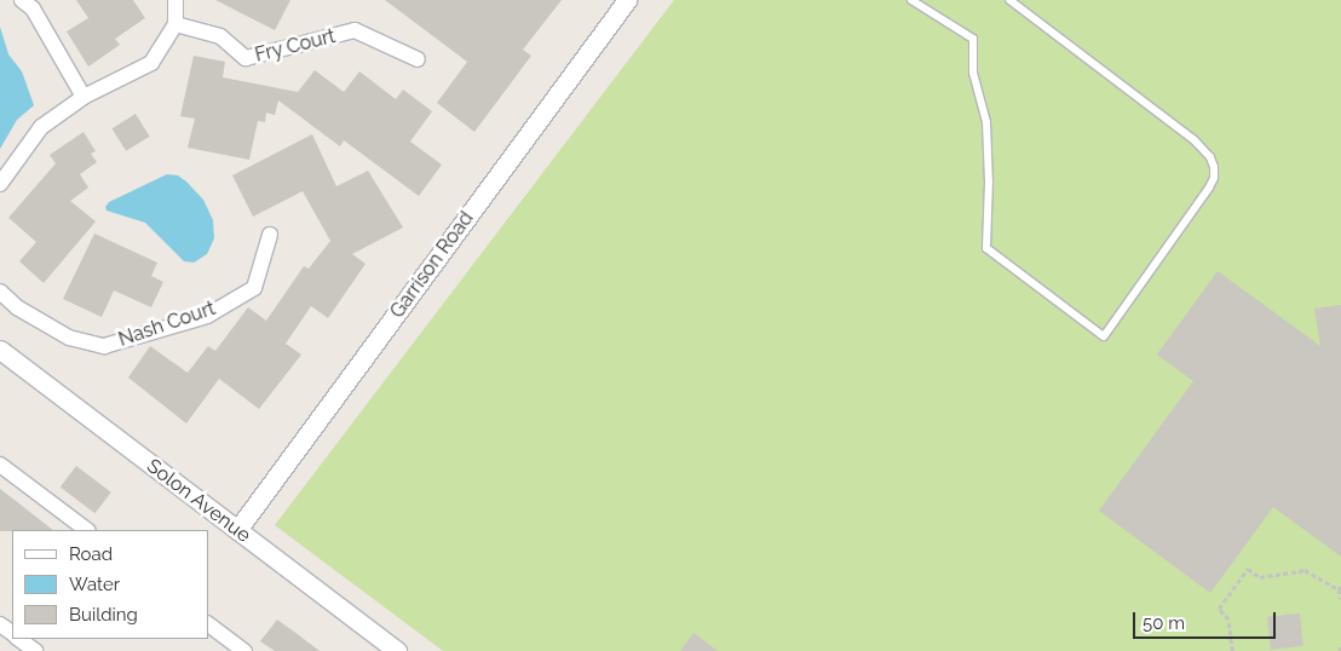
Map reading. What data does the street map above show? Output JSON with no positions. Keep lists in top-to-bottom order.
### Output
{
  "streets": {
    "street": [
      "Fry Court",
      "Garrison Road",
      "Nash Court",
      "Solon Avenue"
    ]
  },
  "crossings": [
    ["Garrison Road", "Solon Avenue"]
  ],
  "legend": ["Road", "Water", "Building"],
  "scale_bar": "50 m"
}
